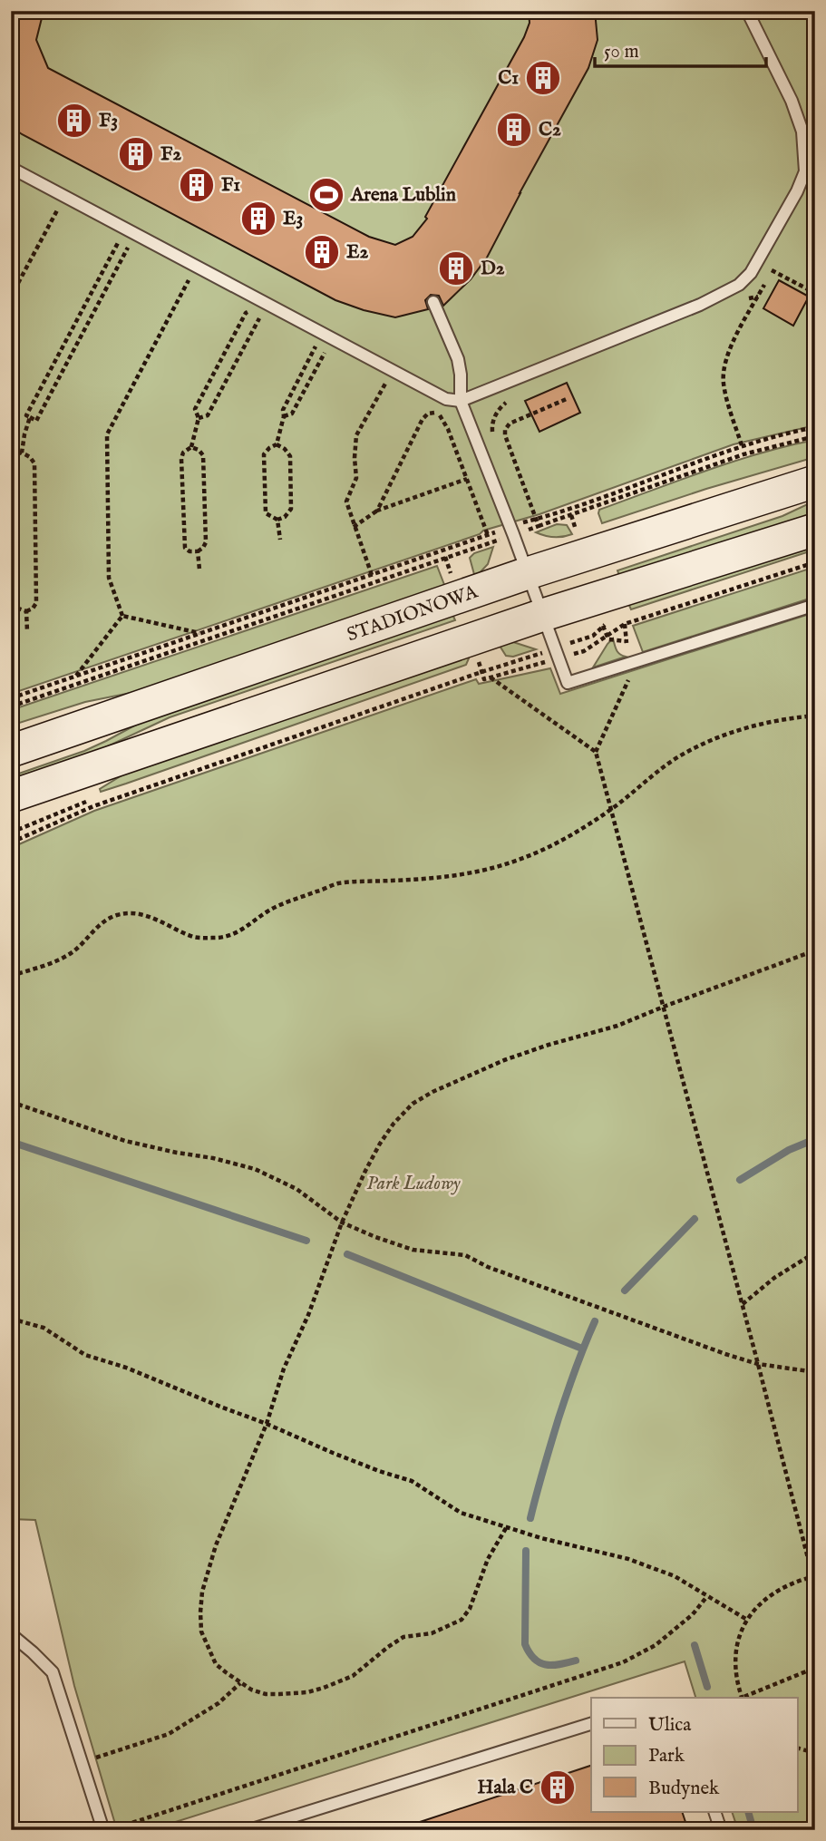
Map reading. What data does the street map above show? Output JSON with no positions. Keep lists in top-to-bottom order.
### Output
{
  "streets": {
    "street": ["STADIONOWA"]
  },
  "parks": ["Park Ludowy"],
  "places": {
    "building": [
      "C1",
      "F3",
      "C2",
      "F2",
      "F1",
      "E3",
      "E2",
      "D2",
      "Hala C"
    ],
    "sports": ["Arena Lublin"]
  },
  "legend": ["Ulica", "Park", "Budynek"],
  "scale_bar": "50 m"
}
